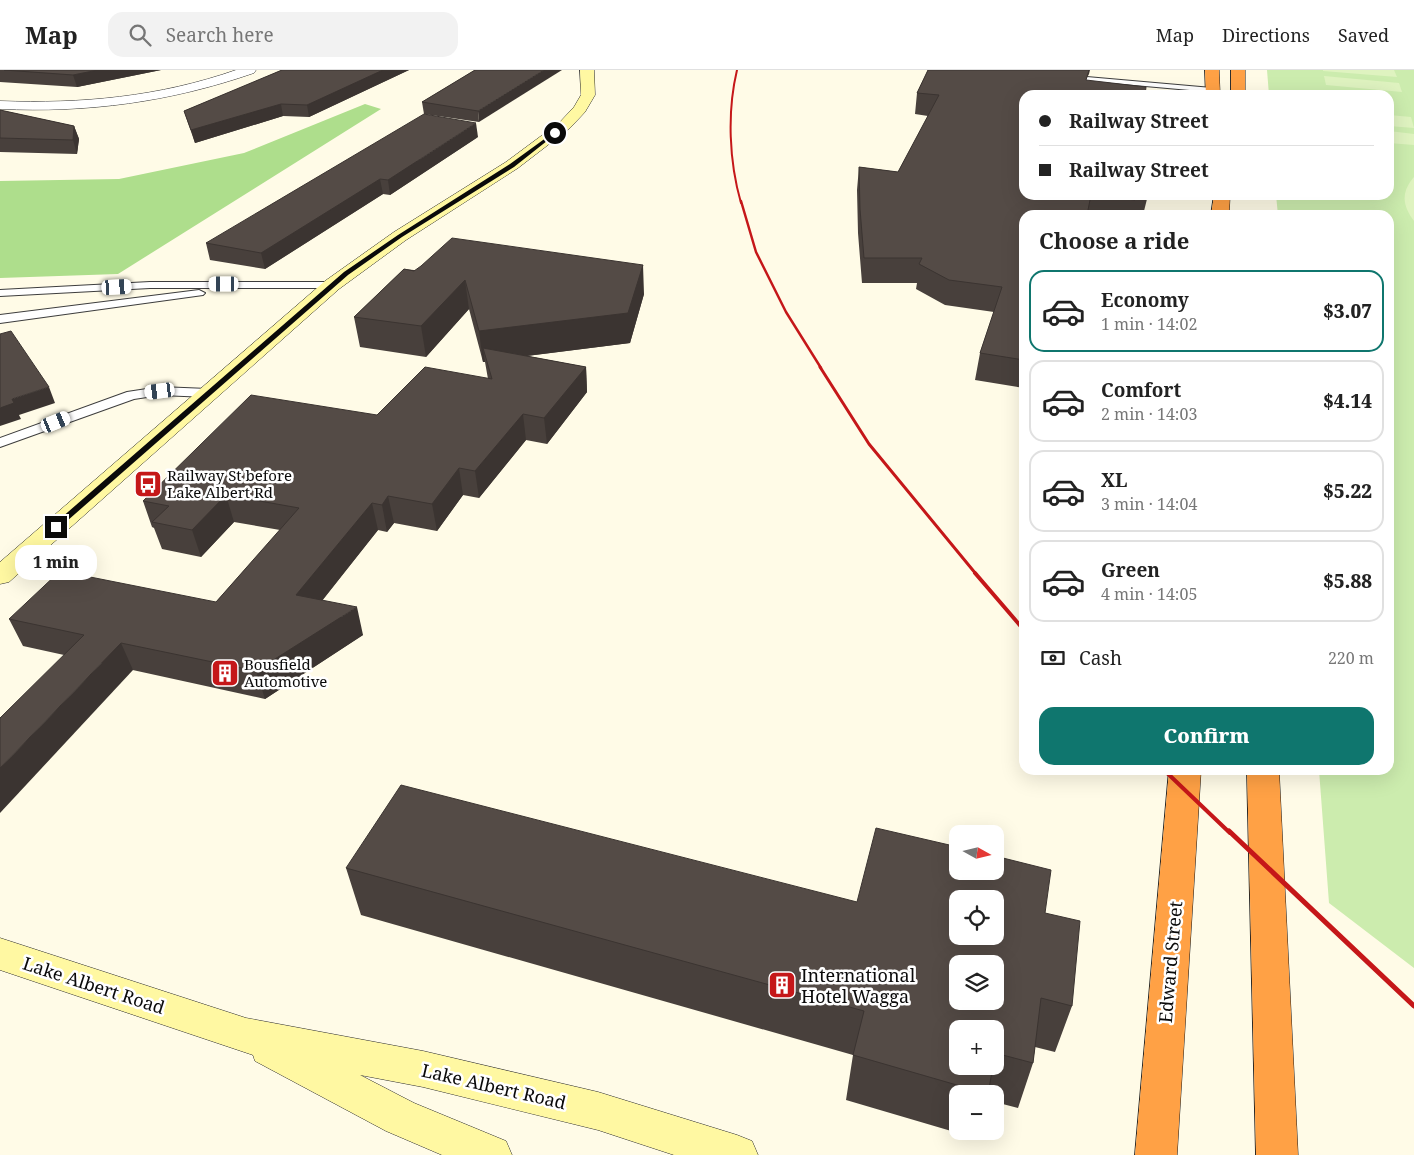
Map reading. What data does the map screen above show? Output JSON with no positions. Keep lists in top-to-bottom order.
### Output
{
  "streets": {
    "highway": ["Edward Street"],
    "street": ["Lake Albert Road"]
  },
  "places": {
    "bus stop": ["Railway St before Lake Albert Rd"],
    "building": ["Bousfield Automotive", "International Hotel Wagga"]
  },
  "north": "right",
  "page": {
    "header": "Map",
    "search": "Search here",
    "nav": ["Map", "Directions", "Saved"],
    "banner": ["Railway Street", "Railway Street"],
    "heading": "Choose a ride",
    "list": [
      {
        "name": "Economy",
        "note": "1 min · 14:02",
        "value": "$3.07"
      },
      {
        "name": "Comfort",
        "note": "2 min · 14:03",
        "value": "$4.14"
      },
      {
        "name": "XL",
        "note": "3 min · 14:04",
        "value": "$5.22"
      },
      {
        "name": "Green",
        "note": "4 min · 14:05",
        "value": "$5.88"
      }
    ],
    "bubble": "1 min",
    "pay": ["Cash", "220 m"],
    "buttons": "Confirm",
    "map_buttons": ["+", "−"]
  }
}
